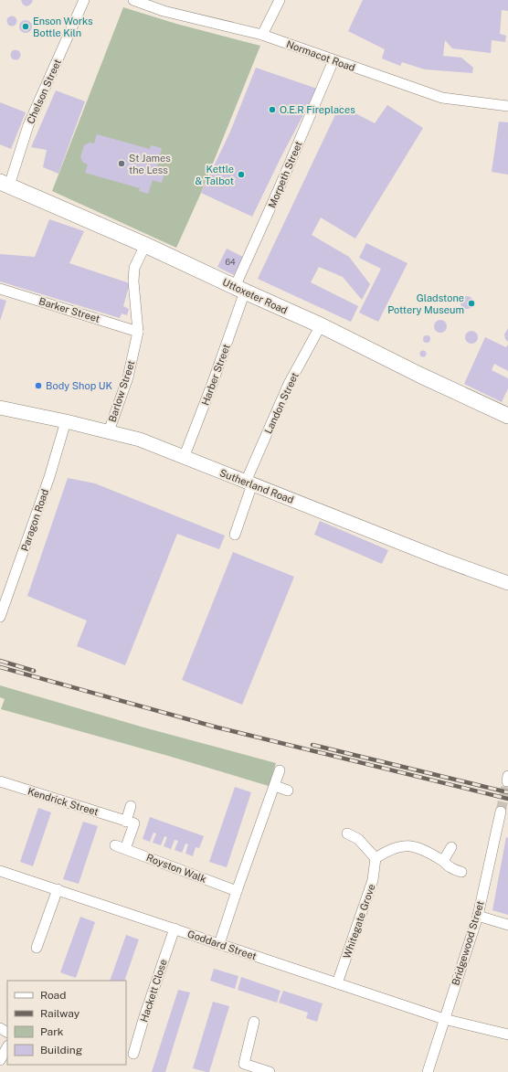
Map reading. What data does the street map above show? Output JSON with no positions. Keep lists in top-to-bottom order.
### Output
{
  "streets": {
    "main road": ["Uttoxeter Road"],
    "street": [
      "Normacot Road",
      "Chelson Street",
      "Morpeth Street",
      "Barker Street",
      "Harber Street",
      "Barlow Street",
      "Landon Street",
      "Sutherland Road",
      "Paragon Road",
      "Kendrick Street",
      "Royston Walk",
      "Whitegate Grove",
      "Bridgewood Street",
      "Goddard Street",
      "Hackett Close"
    ]
  },
  "crossings": [
    ["Normacot Road", "Morpeth Street"],
    ["Chelson Street", "Uttoxeter Road"],
    ["Morpeth Street", "Uttoxeter Road"],
    ["Morpeth Street", "Harber Street"],
    ["Uttoxeter Road", "Harber Street"],
    ["Uttoxeter Road", "Barlow Street"],
    ["Uttoxeter Road", "Landon Street"],
    ["Barker Street", "Barlow Street"],
    ["Harber Street", "Sutherland Road"],
    ["Barlow Street", "Sutherland Road"],
    ["Landon Street", "Sutherland Road"],
    ["Sutherland Road", "Paragon Road"],
    ["Whitegate Grove", "Goddard Street"],
    ["Bridgewood Street", "Goddard Street"],
    ["Goddard Street", "Hackett Close"]
  ],
  "places": [
    "Enson Works Bottle Kiln",
    "O.E.R Fireplaces",
    "St James the Less",
    "Kettle & Talbot",
    "Gladstone Pottery Museum",
    "Body Shop UK"
  ],
  "house_numbers": ["64"],
  "legend": [
    "Road",
    "Railway",
    "Park",
    "Building"
  ]
}
